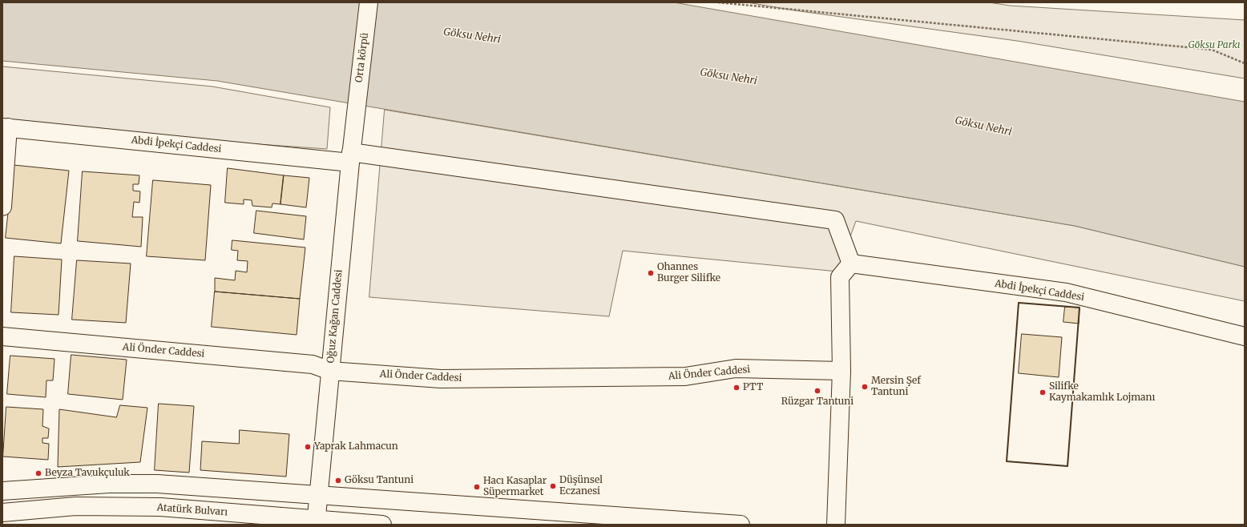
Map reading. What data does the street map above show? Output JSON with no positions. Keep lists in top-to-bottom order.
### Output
{
  "streets": {
    "street": [
      "Orta körpü",
      "Abdi İpekçi Caddesi",
      "Oğuz Kağan Caddesi",
      "Ali Önder Caddesi",
      "Atatürk Bulvarı"
    ]
  },
  "crossings": [
    ["Orta körpü", "Oğuz Kağan Caddesi"],
    ["Abdi İpekçi Caddesi", "Oğuz Kağan Caddesi"],
    ["Oğuz Kağan Caddesi", "Ali Önder Caddesi"],
    ["Oğuz Kağan Caddesi", "Atatürk Bulvarı"]
  ],
  "water": ["Göksu Nehri"],
  "parks": ["Göksu Parkı"],
  "places": [
    "Ohannes Burger Silifke",
    "Mersin Şef Tantuni",
    "PTT",
    "Rüzgar Tantuni",
    "Silifke Kaymakamlık Lojmanı",
    "Yaprak Lahmacun",
    "Beyza Tavukçuluk",
    "Göksu Tantuni",
    "Düşünsel Eczanesi",
    "Hacı Kasaplar Süpermarket"
  ]
}
